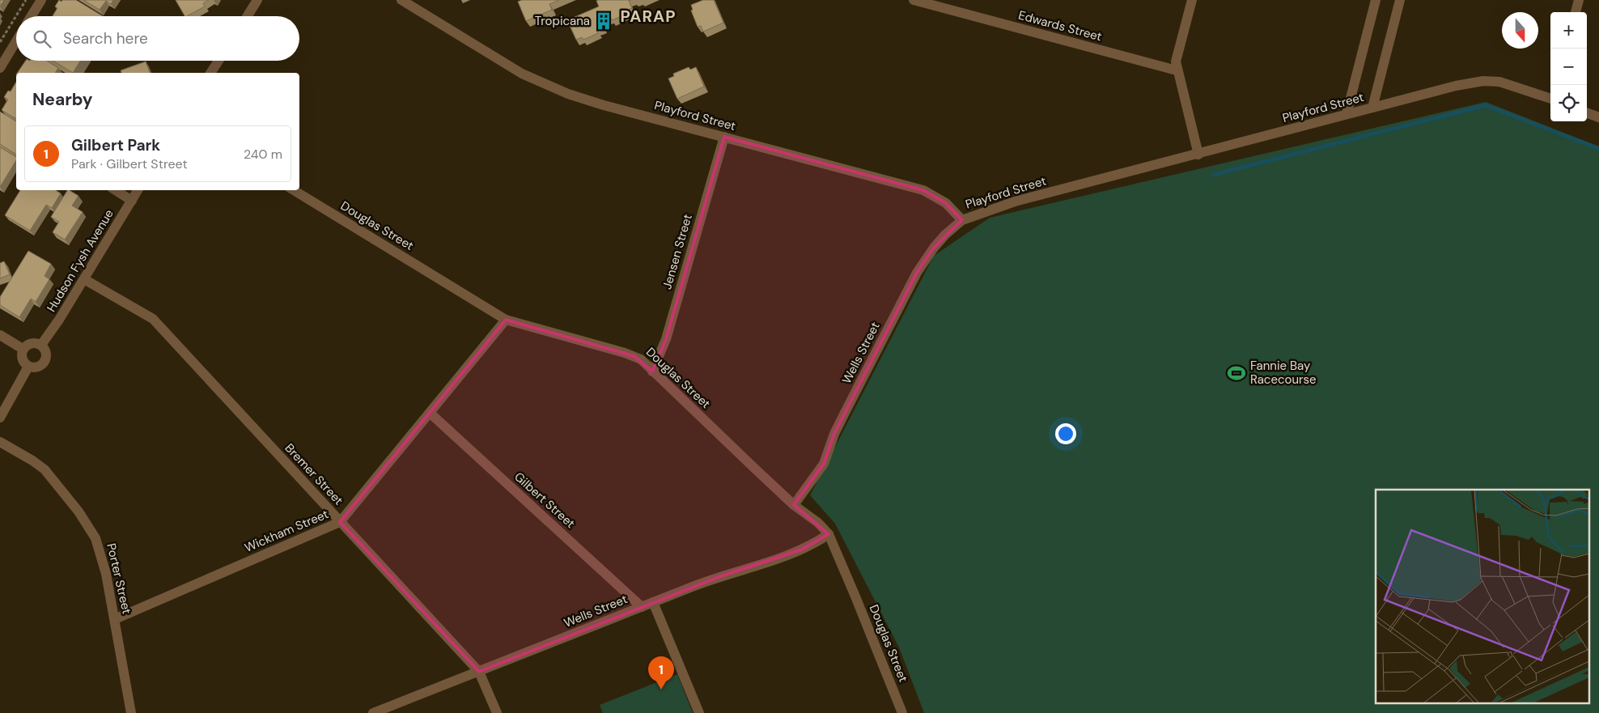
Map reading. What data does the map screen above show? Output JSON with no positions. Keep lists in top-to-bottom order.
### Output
{
  "streets": {
    "street": [
      "Edwards Street",
      "Playford Street",
      "Douglas Street",
      "Jensen Street",
      "Hudson Fysh Avenue",
      "Wells Street",
      "Bremer Street",
      "Gilbert Street",
      "Wickham Street",
      "Porter Street"
    ]
  },
  "crossings": [
    ["Playford Street", "Jensen Street"],
    ["Playford Street", "Wells Street"],
    ["Douglas Street", "Jensen Street"],
    ["Douglas Street", "Wells Street"],
    ["Douglas Street", "Wickham Street"],
    ["Hudson Fysh Avenue", "Bremer Street"],
    ["Wells Street", "Bremer Street"],
    ["Wells Street", "Gilbert Street"],
    ["Bremer Street", "Wickham Street"],
    ["Gilbert Street", "Wickham Street"],
    ["Wickham Street", "Porter Street"]
  ],
  "districts": ["PARAP"],
  "places": {
    "building": ["Tropicana"],
    "sports": ["Fannie Bay Racecourse"]
  },
  "north": "bottom",
  "page": {
    "map_buttons": ["+", "−"],
    "search": "Search here",
    "heading": "Nearby",
    "list": [
      {
        "mark": "1",
        "name": "Gilbert Park",
        "note": "Park · Gilbert Street",
        "value": "240 m"
      }
    ],
    "pins": "1"
  }
}
